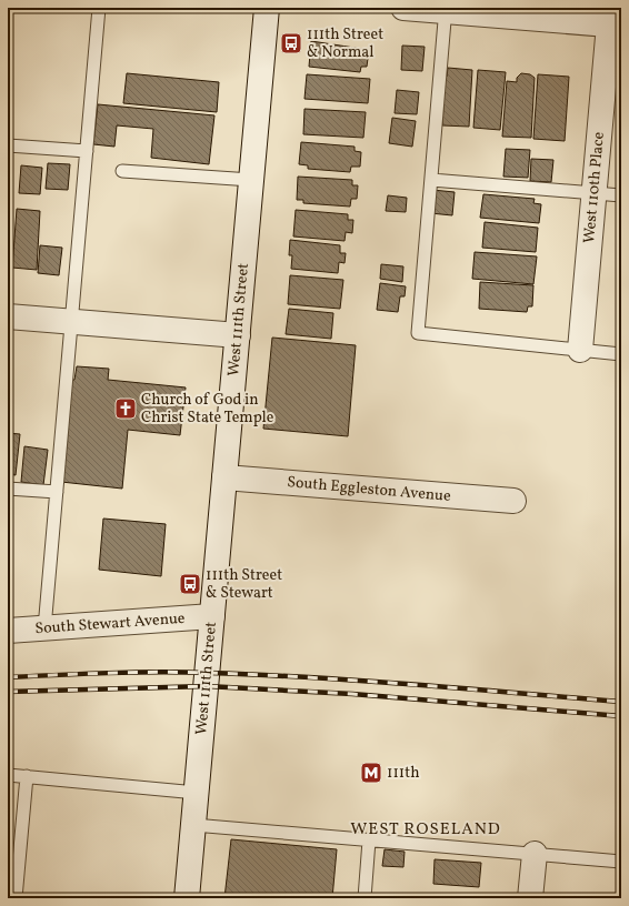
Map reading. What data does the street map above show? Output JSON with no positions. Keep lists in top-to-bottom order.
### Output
{
  "streets": {
    "street": [
      "West 110th Place",
      "West 111th Street",
      "South Eggleston Avenue",
      "South Stewart Avenue"
    ]
  },
  "crossings": [
    ["West 111th Street", "South Eggleston Avenue"],
    ["West 111th Street", "South Stewart Avenue"]
  ],
  "districts": ["WEST ROSELAND"],
  "places": {
    "bus stop": ["111th Street & Normal", "111th Street & Stewart"],
    "church": ["Church of God in Christ State Temple"],
    "metro station": ["111th"]
  }
}
